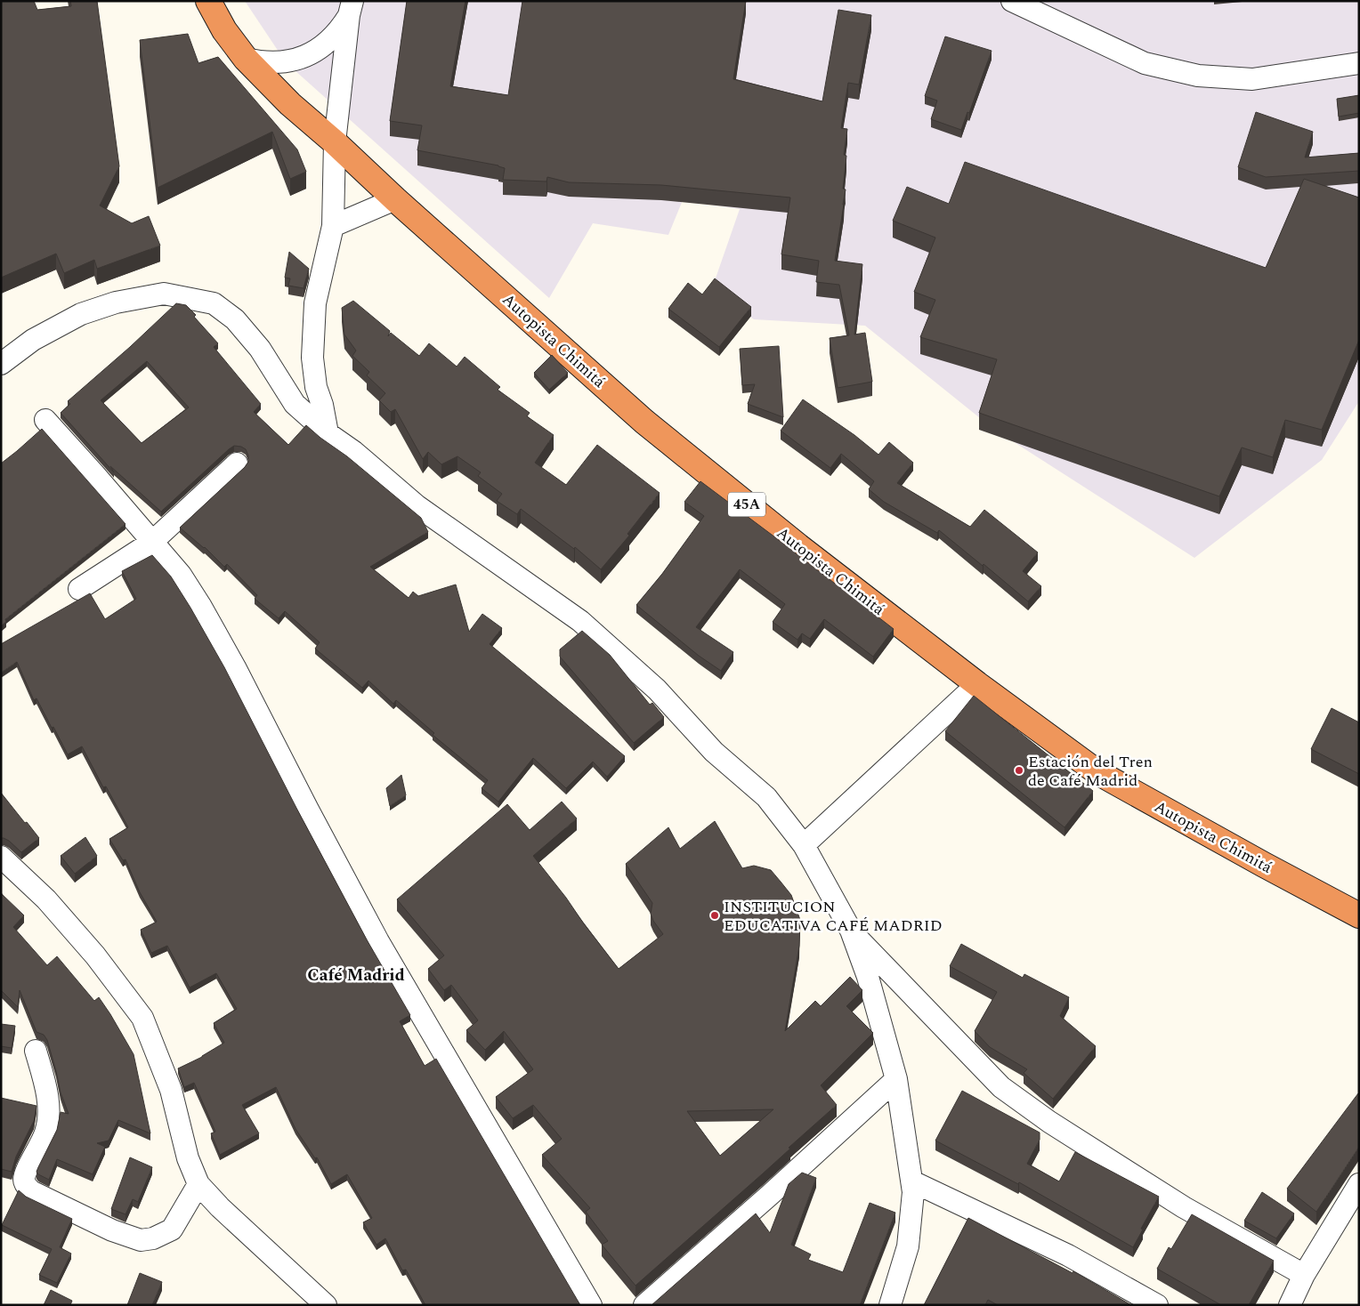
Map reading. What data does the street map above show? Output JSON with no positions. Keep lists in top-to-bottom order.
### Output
{
  "streets": {
    "highway": ["Autopista Chimitá", "45A"]
  },
  "districts": ["Café Madrid"],
  "places": ["Estación del Tren de Café Madrid", "INSTITUCION EDUCATIVA CAFÉ MADRID"]
}
